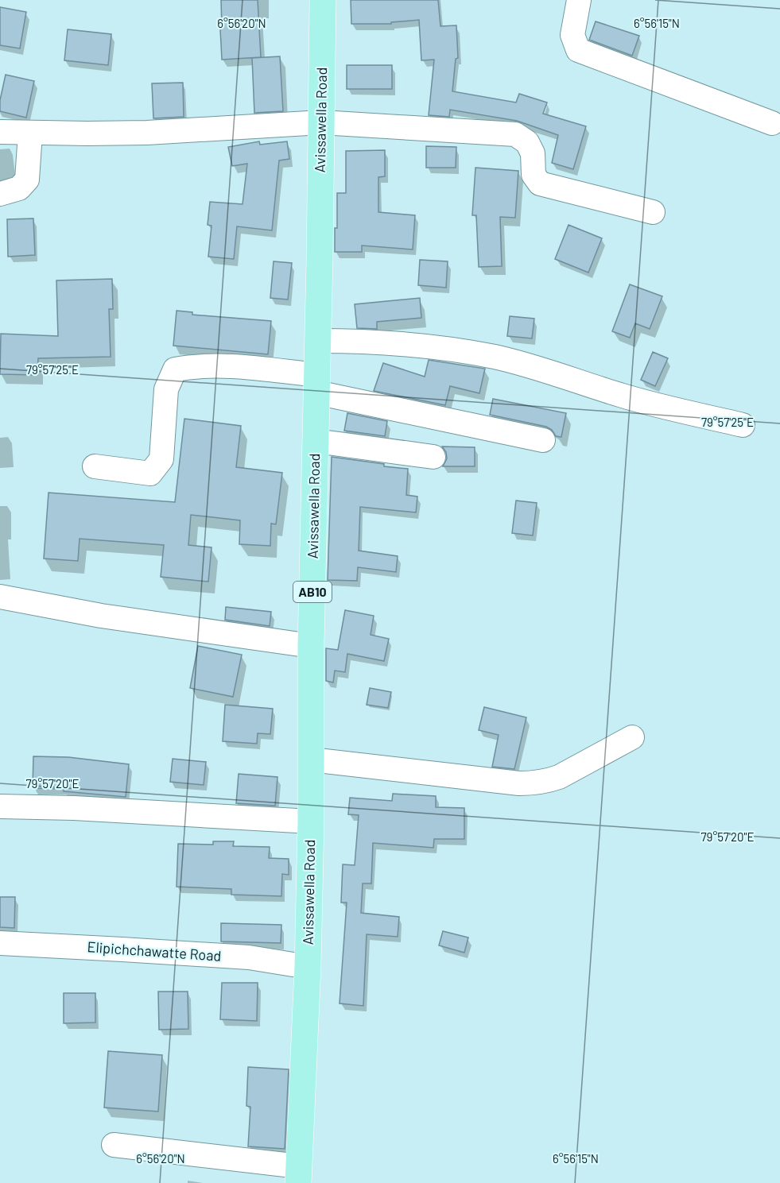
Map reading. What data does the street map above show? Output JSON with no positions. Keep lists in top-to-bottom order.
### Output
{
  "streets": {
    "main road": ["Avissawella Road", "AB10"],
    "street": ["Elipichchawatte Road"]
  },
  "crossings": [
    ["Avissawella Road", "Elipichchawatte Road"]
  ],
  "coordinates": [
    "6°56'20\"N",
    "6°56'15\"N",
    "79°57'25\"E",
    "79°57'20\"E"
  ]
}
